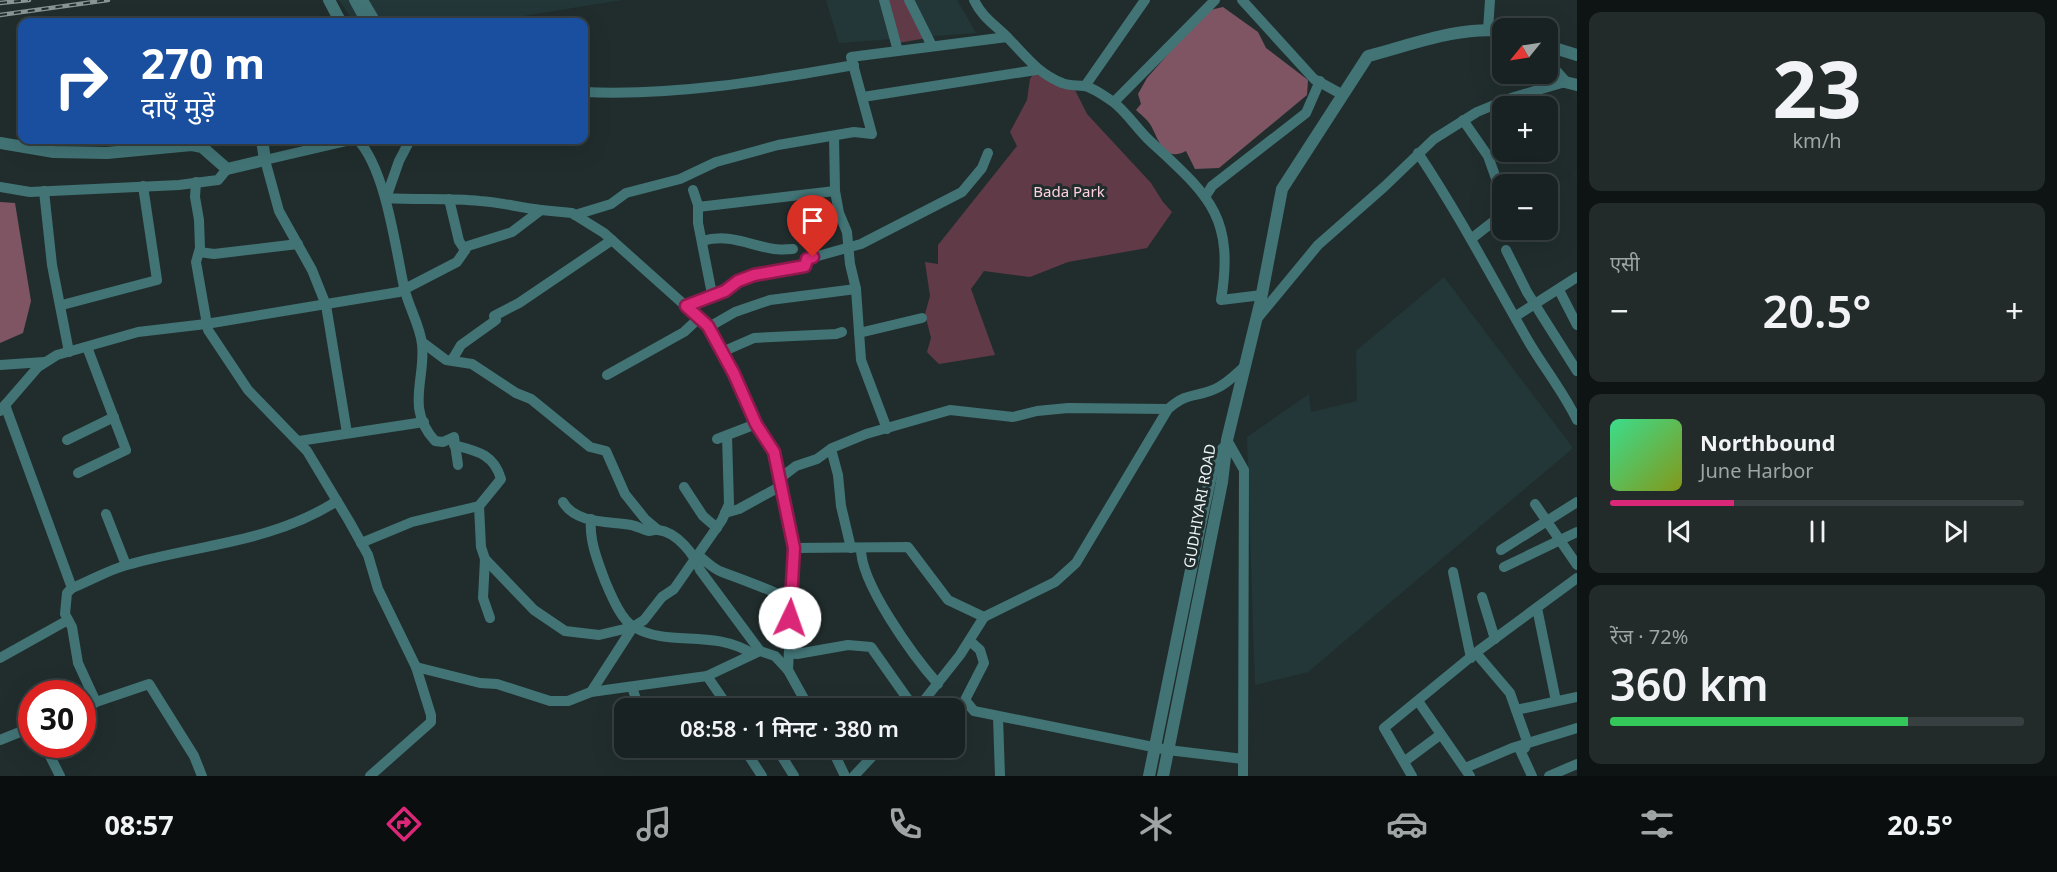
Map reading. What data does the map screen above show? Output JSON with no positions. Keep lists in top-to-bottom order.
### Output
{
  "streets": {
    "street": ["GUDHIYARI ROAD"]
  },
  "parks": ["Bada Park"],
  "north": "bottom left",
  "page": {
    "tile": [
      ["23", "km/h"],
      "एसी",
      ["रेंज · 72%", "360 km"]
    ],
    "map_buttons": ["+", "−"],
    "turn": ["270 m", "दाएँ मुड़ें"],
    "heat": ["−", "20.5°", "+"],
    "song": ["Northbound", "June Harbor"],
    "limit": "30",
    "trip": "08:58 · 1 मिनट · 380 m",
    "tabs": ["08:57", "20.5°"]
  }
}
